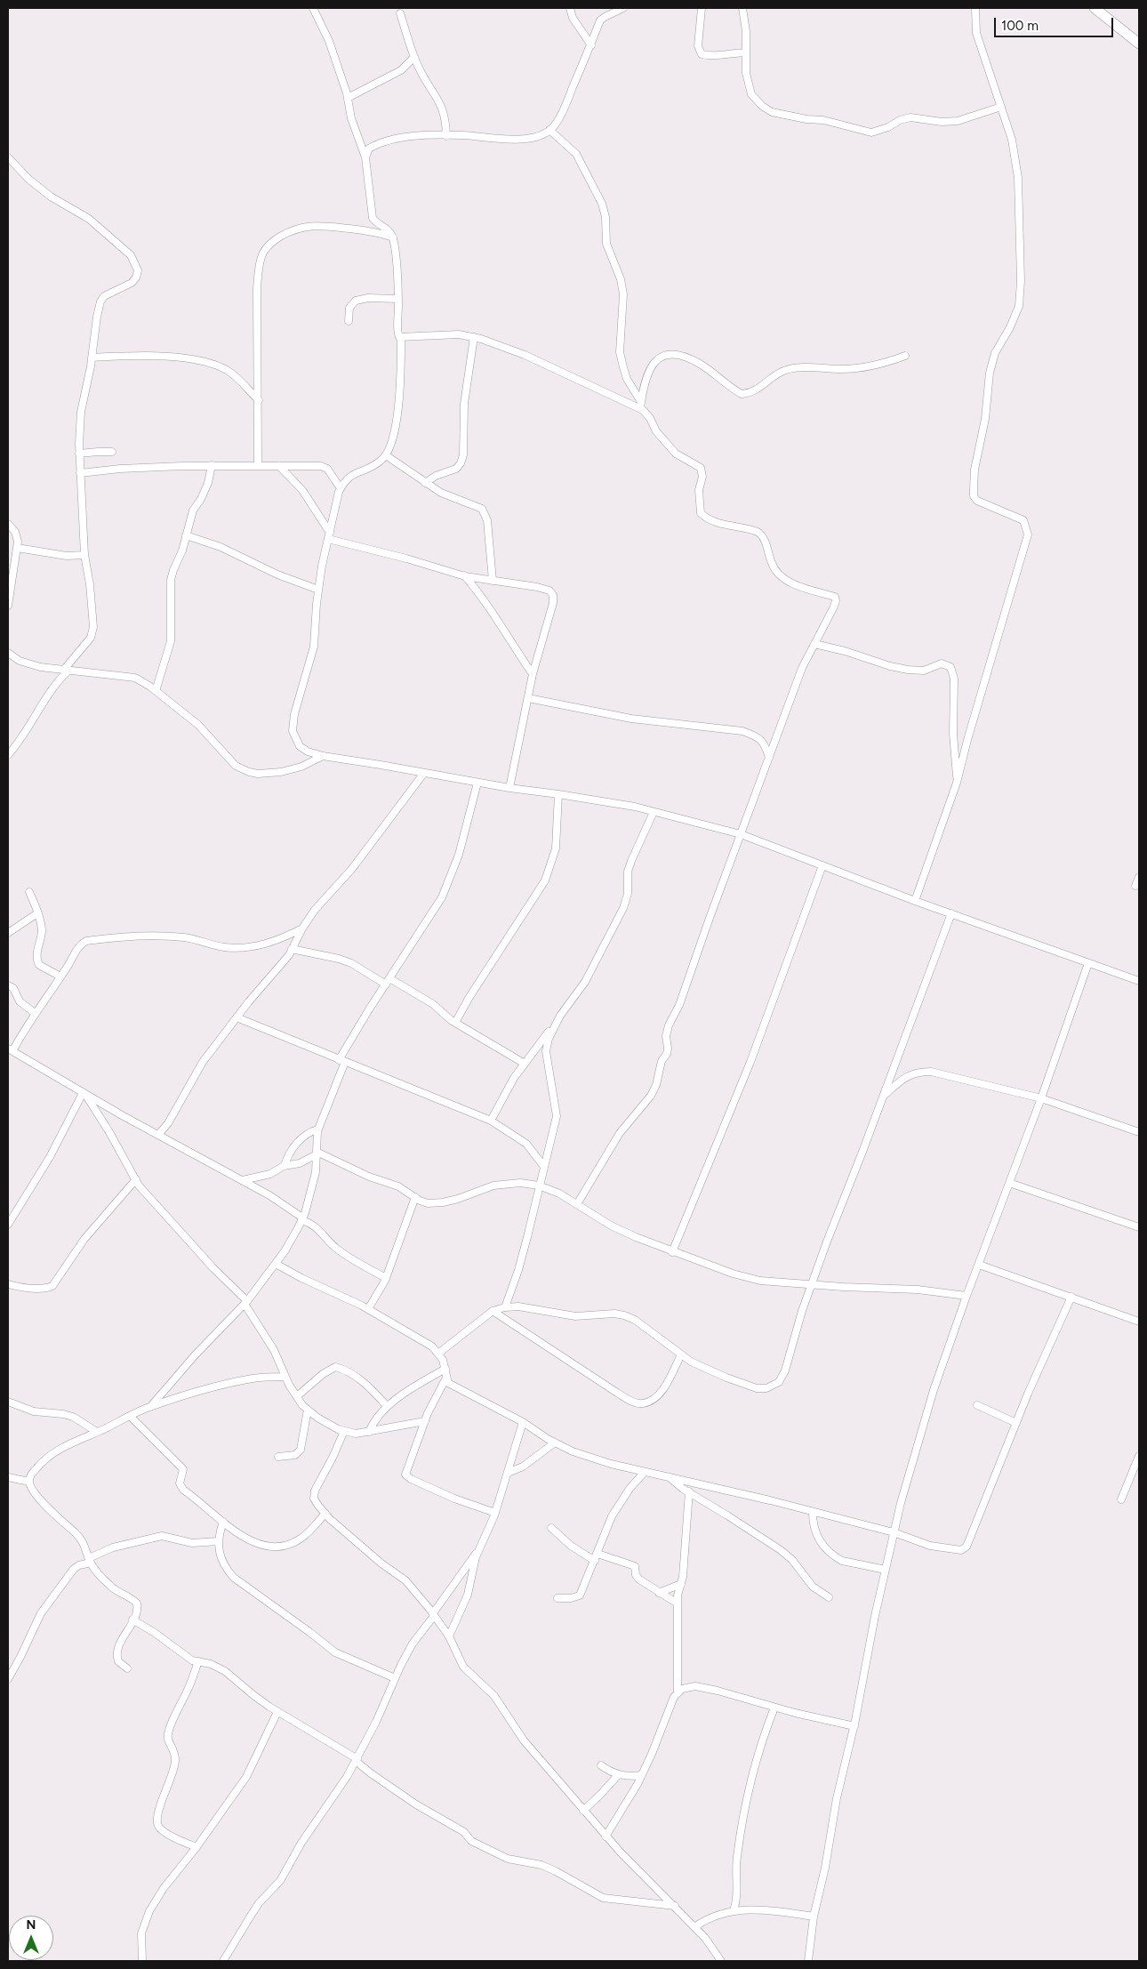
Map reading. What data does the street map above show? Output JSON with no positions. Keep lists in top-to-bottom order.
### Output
{
  "scale_bar": "100 m",
  "north": "top"
}
